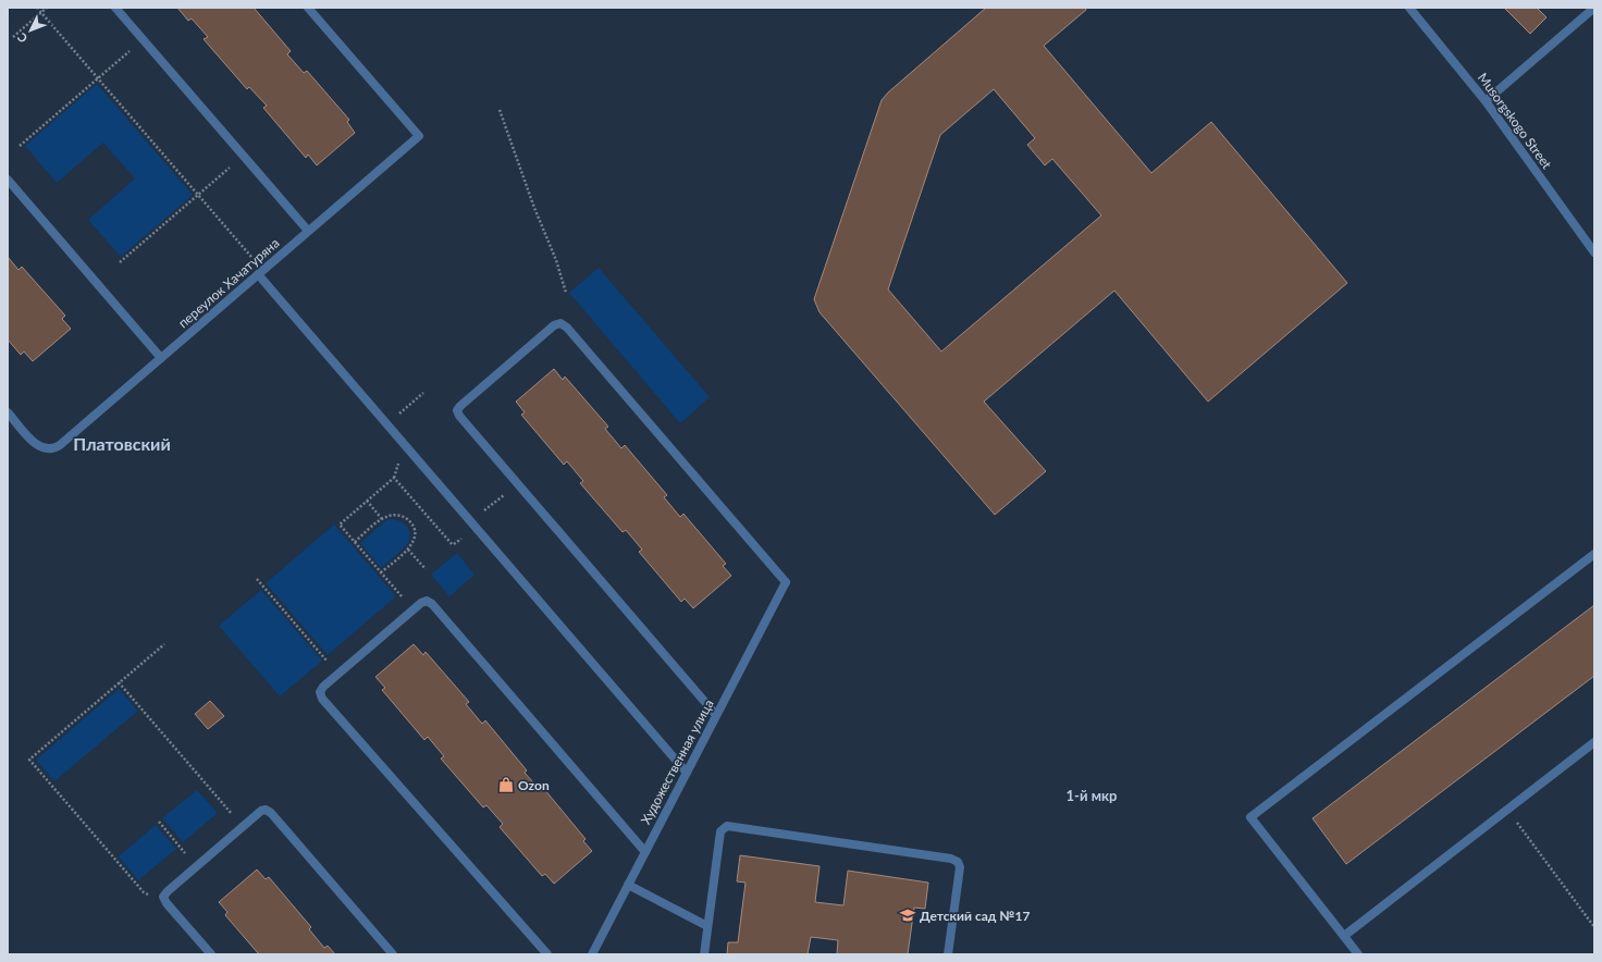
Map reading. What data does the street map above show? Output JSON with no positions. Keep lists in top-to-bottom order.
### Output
{
  "streets": {
    "street": ["Musorgskogo Street", "переулок Хачатуряна", "Художественная улица"]
  },
  "districts": ["Платовский", "1-й мкр"],
  "places": {
    "shop": ["Ozon"],
    "school or university": ["Детский сад №17"]
  },
  "north": "bottom left"
}
